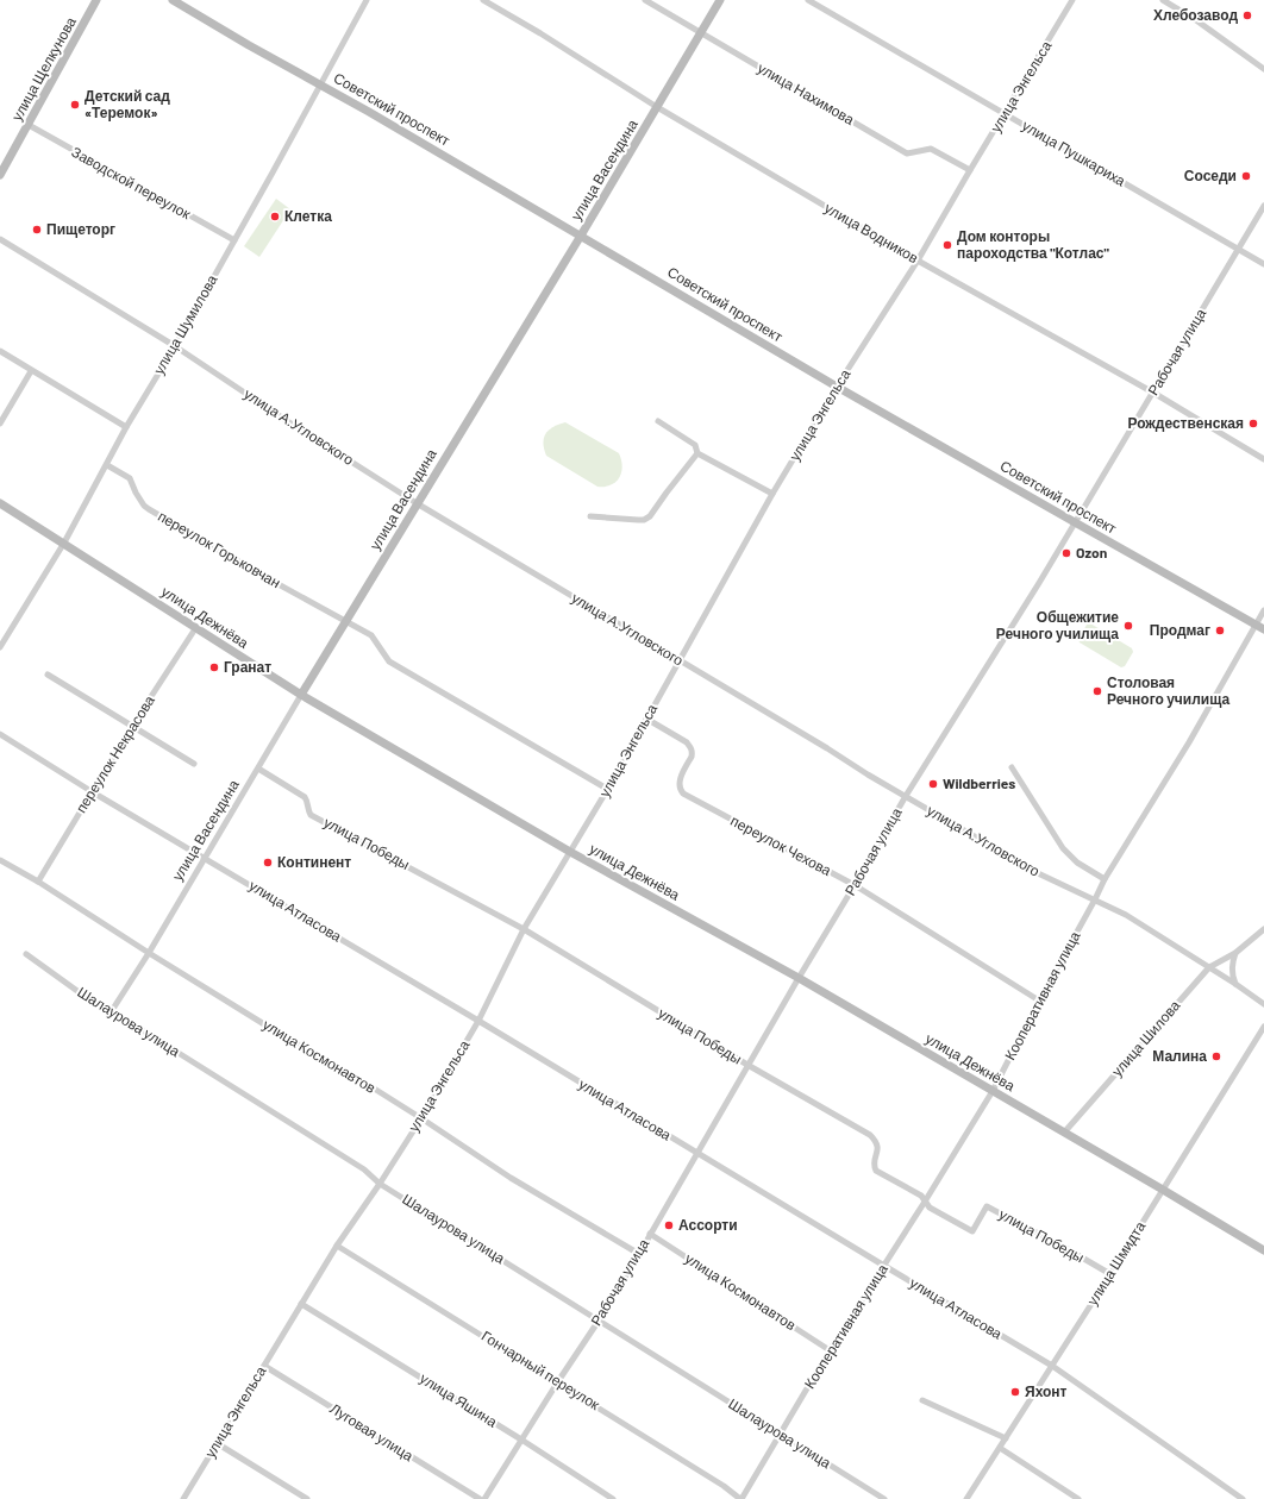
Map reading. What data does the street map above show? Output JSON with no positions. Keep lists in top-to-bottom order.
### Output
{
  "streets": {
    "main road": [
      "улица Щелкунова",
      "Советский проспект",
      "улица Васендина",
      "улица Дежнёва"
    ],
    "street": [
      "улица Энгельса",
      "улица Нахимова",
      "улица Пушкариха",
      "Заводской переулок",
      "улица Водников",
      "улица Шумилова",
      "Рабочая улица",
      "улица А.Угловского",
      "переулок Горьковчан",
      "переулок Некрасова",
      "улица Победы",
      "переулок Чехова",
      "улица Атласова",
      "Кооперативная улица",
      "Шалаурова улица",
      "улица Шилова",
      "улица Космонавтов",
      "улица Шмидта",
      "Гончарный переулок",
      "улица Яшина",
      "Луговая улица"
    ]
  },
  "crossings": [
    ["улица Щелкунова", "Заводской переулок"],
    ["улица Энгельса", "улица Нахимова"],
    ["улица Энгельса", "Советский проспект"],
    ["улица Энгельса", "улица Пушкариха"],
    ["улица Энгельса", "улица Водников"],
    ["улица Энгельса", "улица А.Угловского"],
    ["улица Энгельса", "улица Дежнёва"],
    ["улица Энгельса", "улица Победы"],
    ["улица Энгельса", "переулок Чехова"],
    ["улица Энгельса", "улица Атласова"],
    ["улица Энгельса", "Шалаурова улица"],
    ["улица Энгельса", "улица Космонавтов"],
    ["улица Энгельса", "Гончарный переулок"],
    ["улица Энгельса", "улица Яшина"],
    ["улица Энгельса", "Луговая улица"],
    ["улица Нахимова", "улица Васендина"],
    ["Советский проспект", "улица Васендина"],
    ["Советский проспект", "улица Шумилова"],
    ["Советский проспект", "Рабочая улица"],
    ["Советский проспект", "Кооперативная улица"],
    ["улица Пушкариха", "Рабочая улица"],
    ["улица Васендина", "улица Водников"],
    ["улица Васендина", "улица А.Угловского"],
    ["улица Васендина", "переулок Горьковчан"],
    ["улица Васендина", "улица Дежнёва"],
    ["улица Васендина", "улица Победы"],
    ["улица Васендина", "улица Атласова"],
    ["улица Васендина", "Шалаурова улица"],
    ["улица Васендина", "улица Космонавтов"],
    ["Заводской переулок", "улица Шумилова"],
    ["улица Водников", "Рабочая улица"],
    ["улица Шумилова", "улица А.Угловского"],
    ["улица Шумилова", "переулок Горьковчан"],
    ["улица Шумилова", "улица Дежнёва"],
    ["Рабочая улица", "улица А.Угловского"],
    ["Рабочая улица", "улица Дежнёва"],
    ["Рабочая улица", "улица Победы"],
    ["Рабочая улица", "переулок Чехова"],
    ["Рабочая улица", "улица Атласова"],
    ["Рабочая улица", "Шалаурова улица"],
    ["Рабочая улица", "улица Космонавтов"],
    ["Рабочая улица", "Гончарный переулок"],
    ["Рабочая улица", "улица Яшина"],
    ["улица А.Угловского", "Кооперативная улица"],
    ["улица А.Угловского", "улица Шилова"],
    ["улица Дежнёва", "переулок Некрасова"],
    ["улица Дежнёва", "Кооперативная улица"],
    ["улица Дежнёва", "улица Шилова"],
    ["улица Дежнёва", "улица Шмидта"],
    ["переулок Некрасова", "улица Атласова"],
    ["переулок Некрасова", "улица Космонавтов"],
    ["улица Победы", "Кооперативная улица"],
    ["улица Победы", "улица Шмидта"],
    ["переулок Чехова", "Кооперативная улица"],
    ["улица Атласова", "Кооперативная улица"],
    ["улица Атласова", "улица Шмидта"],
    ["Кооперативная улица", "Шалаурова улица"],
    ["Кооперативная улица", "улица Космонавтов"],
    ["Кооперативная улица", "Гончарный переулок"]
  ],
  "places": [
    "Хлебозавод",
    "Детский сад «Теремок»",
    "Соседи",
    "Клетка",
    "Пищеторг",
    "Дом конторы пароходства \"Котлас\"",
    "Рождественская",
    "Ozon",
    "Общежитие Речного училища",
    "Продмаг",
    "Гранат",
    "Столовая Речного училища",
    "Wildberries",
    "Континент",
    "Малина",
    "Ассорти",
    "Яхонт"
  ]
}
